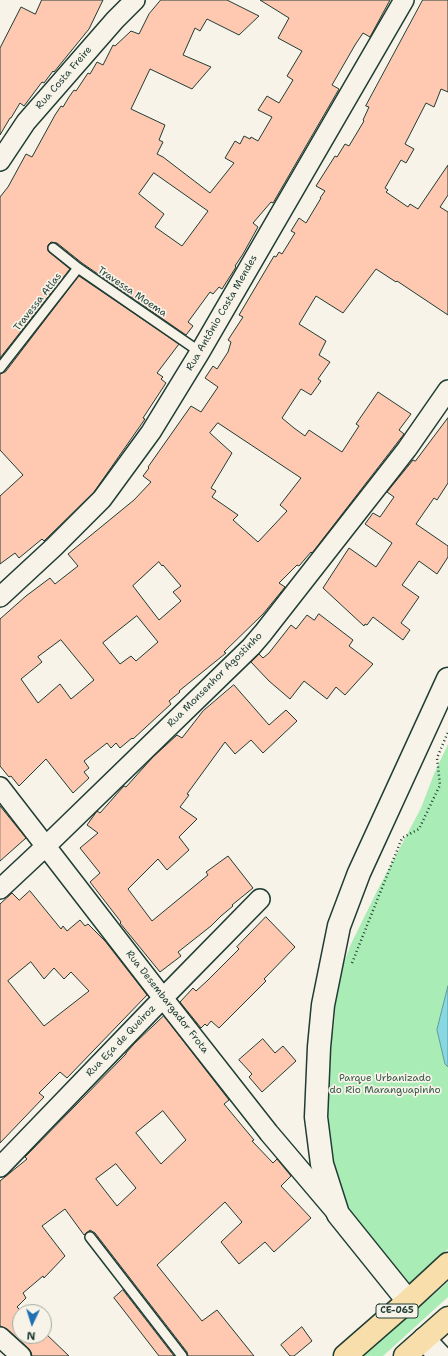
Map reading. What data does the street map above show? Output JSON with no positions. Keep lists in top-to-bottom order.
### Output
{
  "streets": {
    "main road": ["CE-065"],
    "street": [
      "Rua Costa Freire",
      "Rua Antônio Costa Mendes",
      "Rua Monsenhor Agostinho",
      "Rua Desembargador Frota",
      "Rua Eça de Queiroz"
    ],
    "lane": ["Travessa Moema", "Travessa Atlas"]
  },
  "crossings": [
    ["Travessa Moema", "Travessa Atlas"],
    ["Travessa Moema", "Rua Antônio Costa Mendes"],
    ["Rua Monsenhor Agostinho", "Rua Desembargador Frota"],
    ["Rua Desembargador Frota", "Rua Eça de Queiroz"]
  ],
  "parks": ["Parque Urbanizado do Rio Maranguapinho"],
  "north": "bottom"
}
